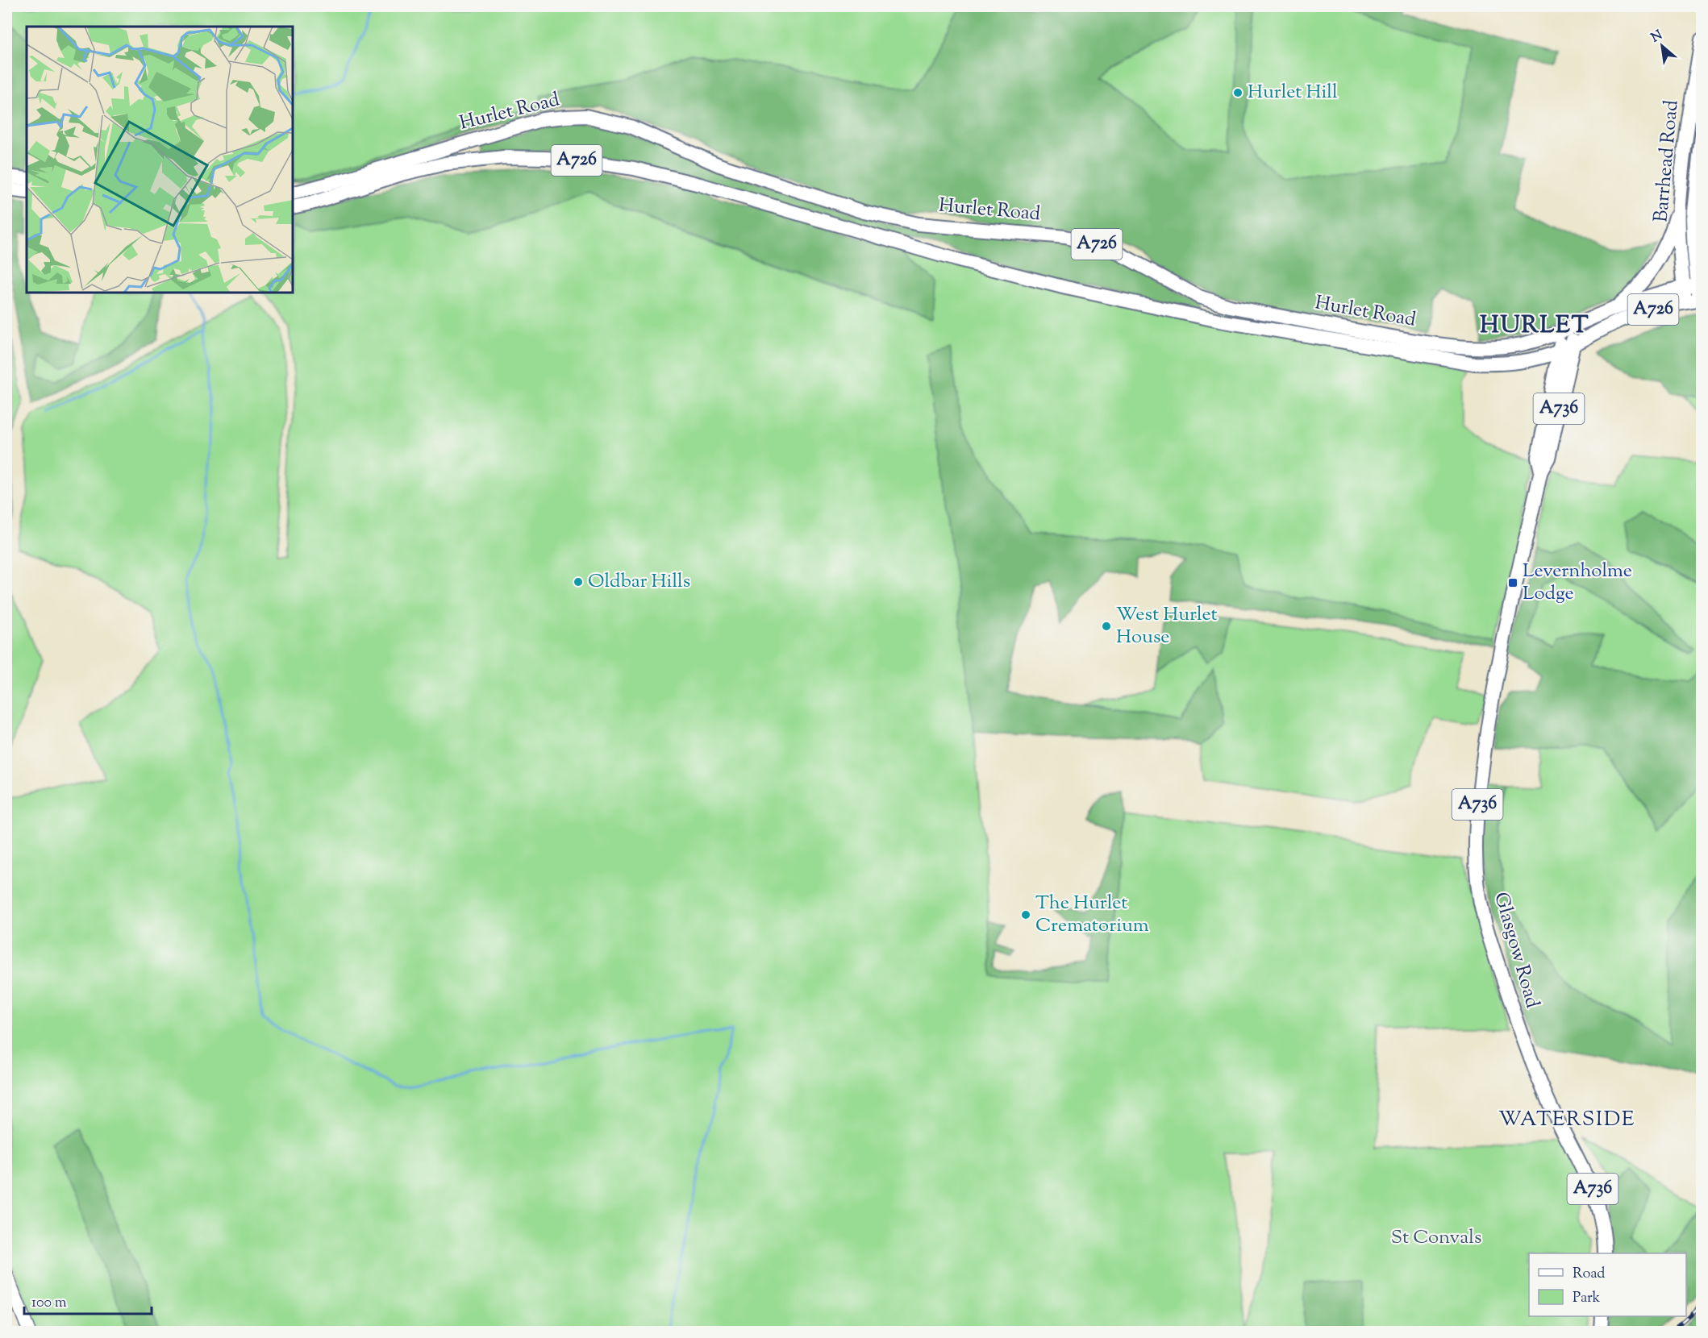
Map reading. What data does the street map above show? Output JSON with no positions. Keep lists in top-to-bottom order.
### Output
{
  "streets": {
    "main road": [
      "Hurlet Road",
      "A726",
      "Barrhead Road",
      "A736",
      "Glasgow Road"
    ]
  },
  "crossings": [
    ["Hurlet Road", "A726"],
    ["Hurlet Road", "Barrhead Road"],
    ["Hurlet Road", "Glasgow Road"],
    ["A726", "Barrhead Road"]
  ],
  "districts": ["HURLET", "WATERSIDE"],
  "parks": ["St Convals"],
  "places": {
    "other": [
      "Hurlet Hill",
      "Oldbar Hills",
      "West Hurlet House",
      "The Hurlet Crematorium"
    ],
    "transit": ["Levernholme Lodge"]
  },
  "legend": ["Road", "Park"],
  "scale_bar": "100 m",
  "north": "top left"
}
